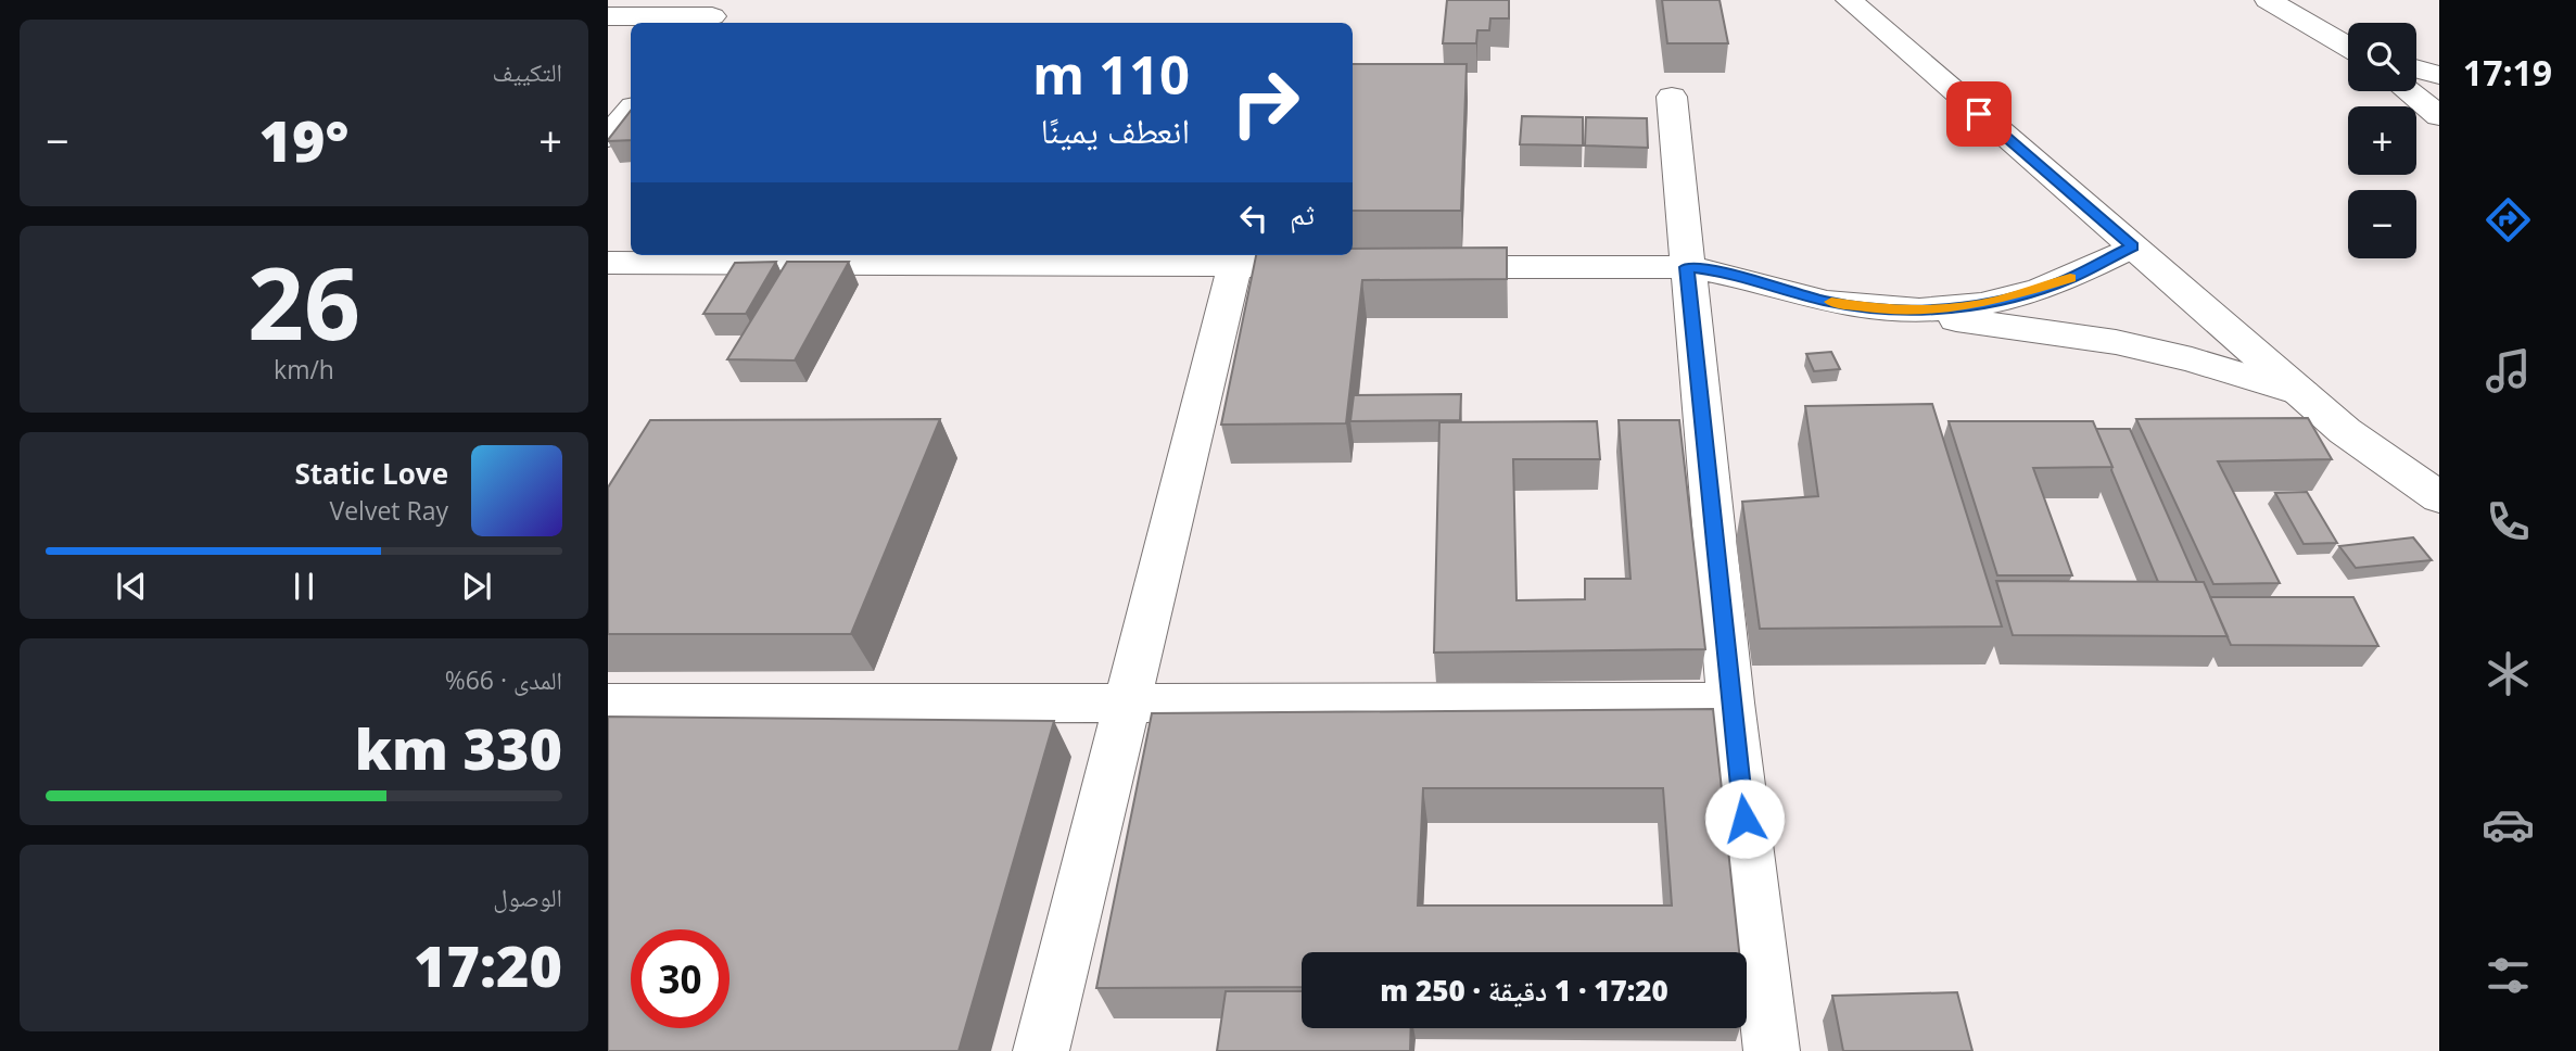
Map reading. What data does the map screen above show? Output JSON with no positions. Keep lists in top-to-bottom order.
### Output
{
  "page": {
    "tabs": "17:19",
    "tile": [
      "التكييف",
      ["26", "km/h"],
      ["المدى · 66%", "330 km"],
      ["الوصول", "17:20"]
    ],
    "map_buttons": ["+", "−"],
    "turn": ["110 m", "انعطف يمينًا"],
    "heat": ["−", "19°", "+"],
    "then": "ثم",
    "song": ["Static Love", "Velvet Ray"],
    "limit": "30",
    "trip": "17:20 · 1 دقيقة · 250 m"
  }
}
